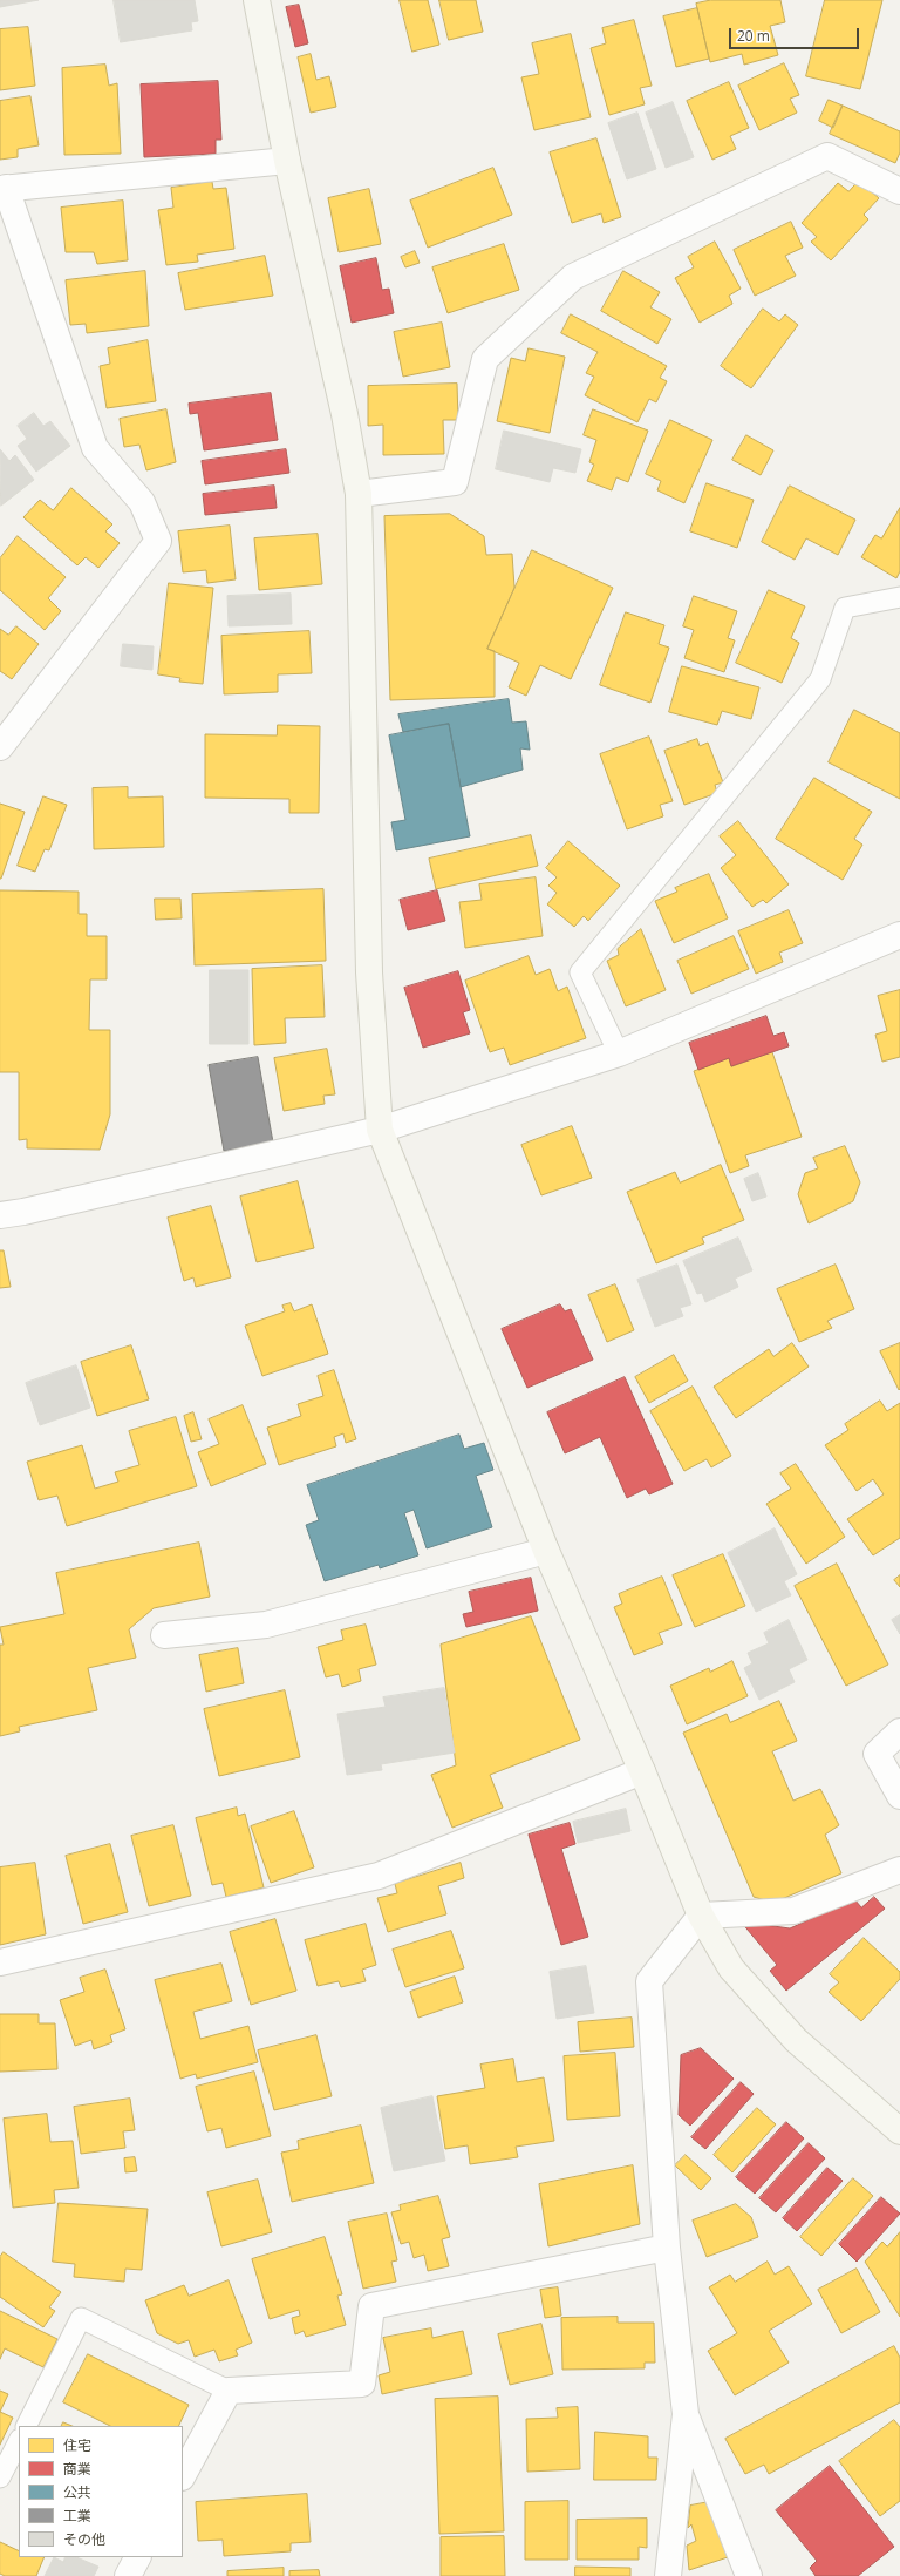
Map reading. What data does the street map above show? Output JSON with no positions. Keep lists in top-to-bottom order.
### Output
{
  "legend": [
    "住宅",
    "商業",
    "公共",
    "工業",
    "その他"
  ],
  "scale_bar": "20 m"
}
